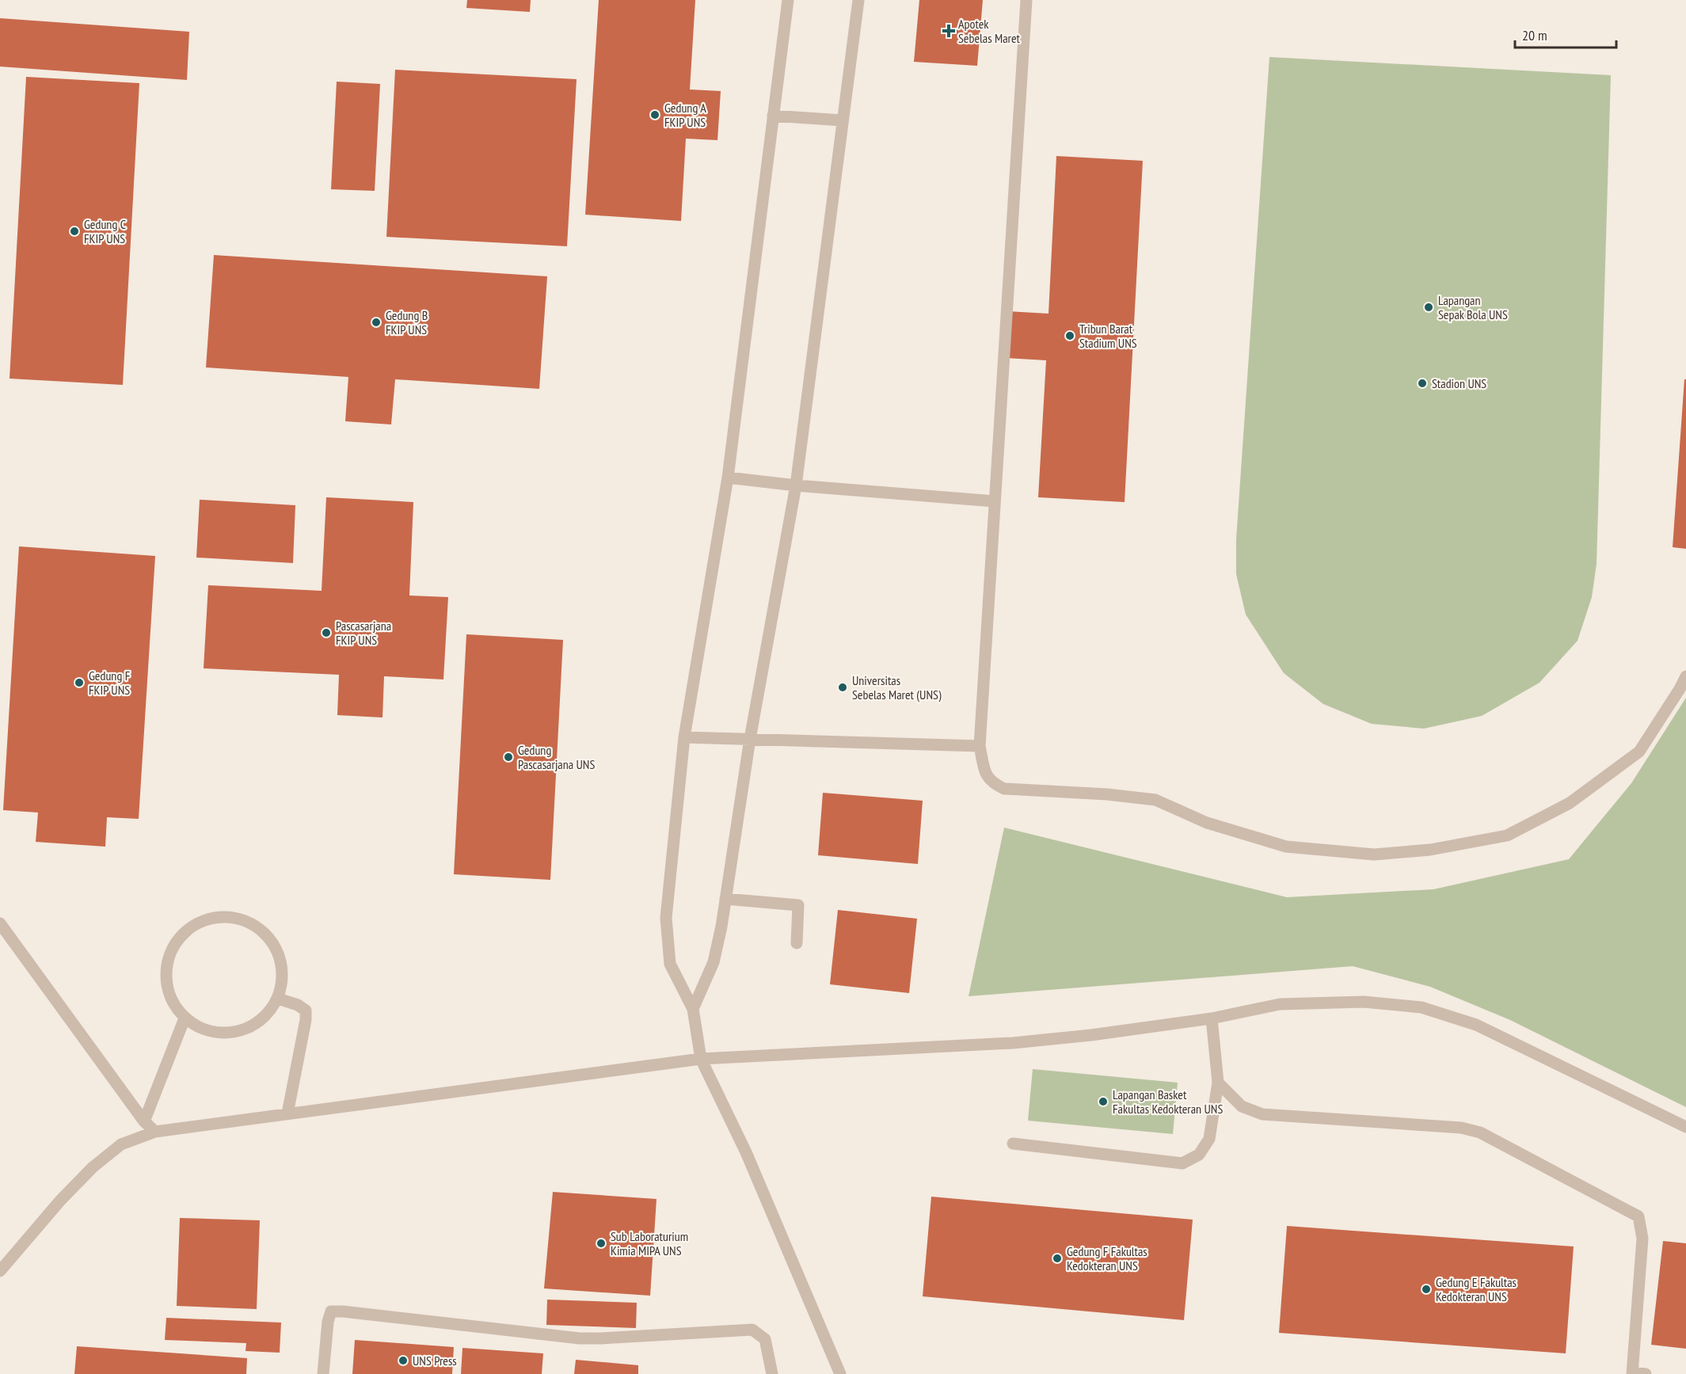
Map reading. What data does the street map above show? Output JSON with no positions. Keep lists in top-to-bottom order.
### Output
{
  "places": {
    "health": ["Apotek Sebelas Maret"],
    "other": [
      "Gedung A FKIP UNS",
      "Gedung C FKIP UNS",
      "Lapangan Sepak Bola UNS",
      "Gedung B FKIP UNS",
      "Tribun Barat Stadium UNS",
      "Stadion UNS",
      "Pascasarjana FKIP UNS",
      "Gedung F FKIP UNS",
      "Universitas Sebelas Maret (UNS)",
      "Gedung Pascasarjana UNS",
      "Lapangan Basket Fakultas Kedokteran UNS",
      "Sub Laboraturium Kimia MIPA UNS",
      "Gedung F Fakultas Kedokteran UNS",
      "Gedung E Fakultas Kedokteran UNS",
      "UNS Press"
    ]
  },
  "scale_bar": "20 m"
}
